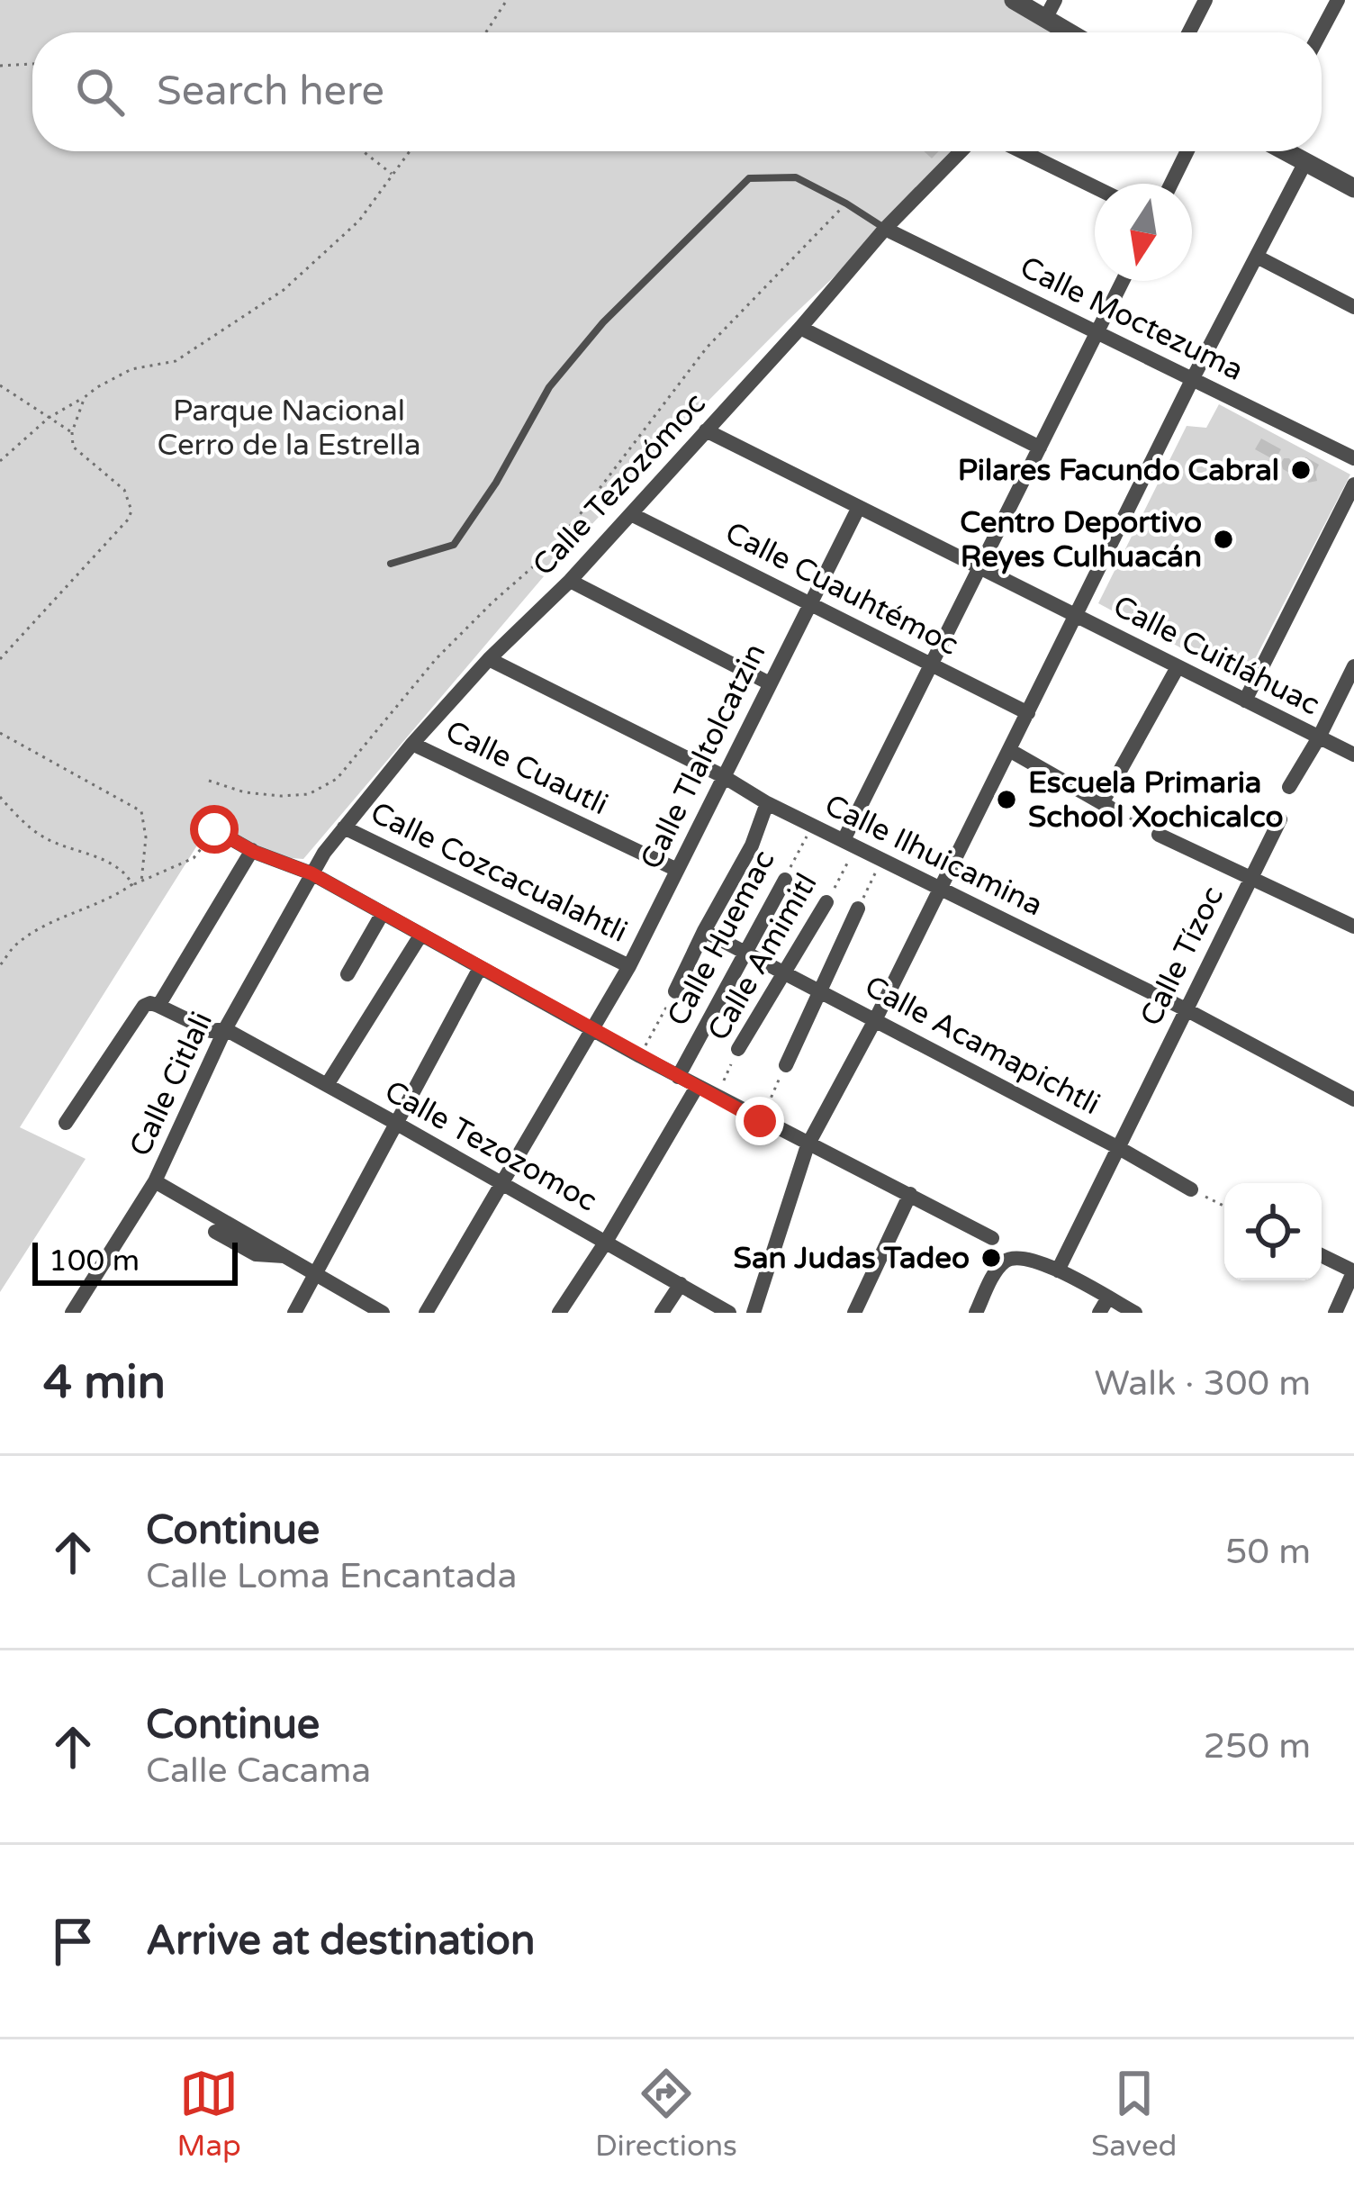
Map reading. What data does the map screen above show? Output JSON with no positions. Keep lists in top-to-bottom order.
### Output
{
  "streets": {
    "street": [
      "Calle Moctezuma",
      "Calle Tezozómoc",
      "Calle Cuauhtémoc",
      "Calle Cuitláhuac",
      "Calle Tlaltolcatzin",
      "Calle Cuautli",
      "Calle Ilhuicamina",
      "Calle Cozcacualahtli",
      "Calle Huemac",
      "Calle Tízoc",
      "Calle Amimitl",
      "Calle Acamapichtli",
      "Calle Citlali",
      "Calle Tezozomoc"
    ]
  },
  "crossings": [
    ["Calle Moctezuma", "Calle Tezozómoc"],
    ["Calle Tezozómoc", "Calle Cuauhtémoc"],
    ["Calle Tezozómoc", "Calle Cuitláhuac"],
    ["Calle Tezozómoc", "Calle Cuautli"],
    ["Calle Tezozómoc", "Calle Ilhuicamina"],
    ["Calle Tezozómoc", "Calle Cozcacualahtli"],
    ["Calle Tezozómoc", "Calle Citlali"],
    ["Calle Cuauhtémoc", "Calle Tlaltolcatzin"],
    ["Calle Cuitláhuac", "Calle Tlaltolcatzin"],
    ["Calle Tlaltolcatzin", "Calle Cuautli"],
    ["Calle Tlaltolcatzin", "Calle Ilhuicamina"],
    ["Calle Tlaltolcatzin", "Calle Cozcacualahtli"],
    ["Calle Tlaltolcatzin", "Calle Tezozomoc"],
    ["Calle Ilhuicamina", "Calle Huemac"],
    ["Calle Ilhuicamina", "Calle Tízoc"],
    ["Calle Ilhuicamina", "Calle Amimitl"],
    ["Calle Huemac", "Calle Acamapichtli"],
    ["Calle Tízoc", "Calle Acamapichtli"],
    ["Calle Amimitl", "Calle Acamapichtli"],
    ["Calle Citlali", "Calle Tezozomoc"]
  ],
  "parks": ["Parque Nacional Cerro de la Estrella"],
  "places": [
    "Pilares Facundo Cabral",
    "Centro Deportivo Reyes Culhuacán",
    "Escuela Primaria School Xochicalco",
    "San Judas Tadeo"
  ],
  "scale_bar": "100 m",
  "north": "bottom",
  "page": {
    "search": "Search here",
    "scale": "100 m",
    "heading": ["4 min", "Walk · 300 m"],
    "list": [
      ["Continue", "Calle Loma Encantada", "50 m"],
      ["Continue", "Calle Cacama", "250 m"],
      "Arrive at destination"
    ],
    "nav": ["Map", "Directions", "Saved"]
  }
}
